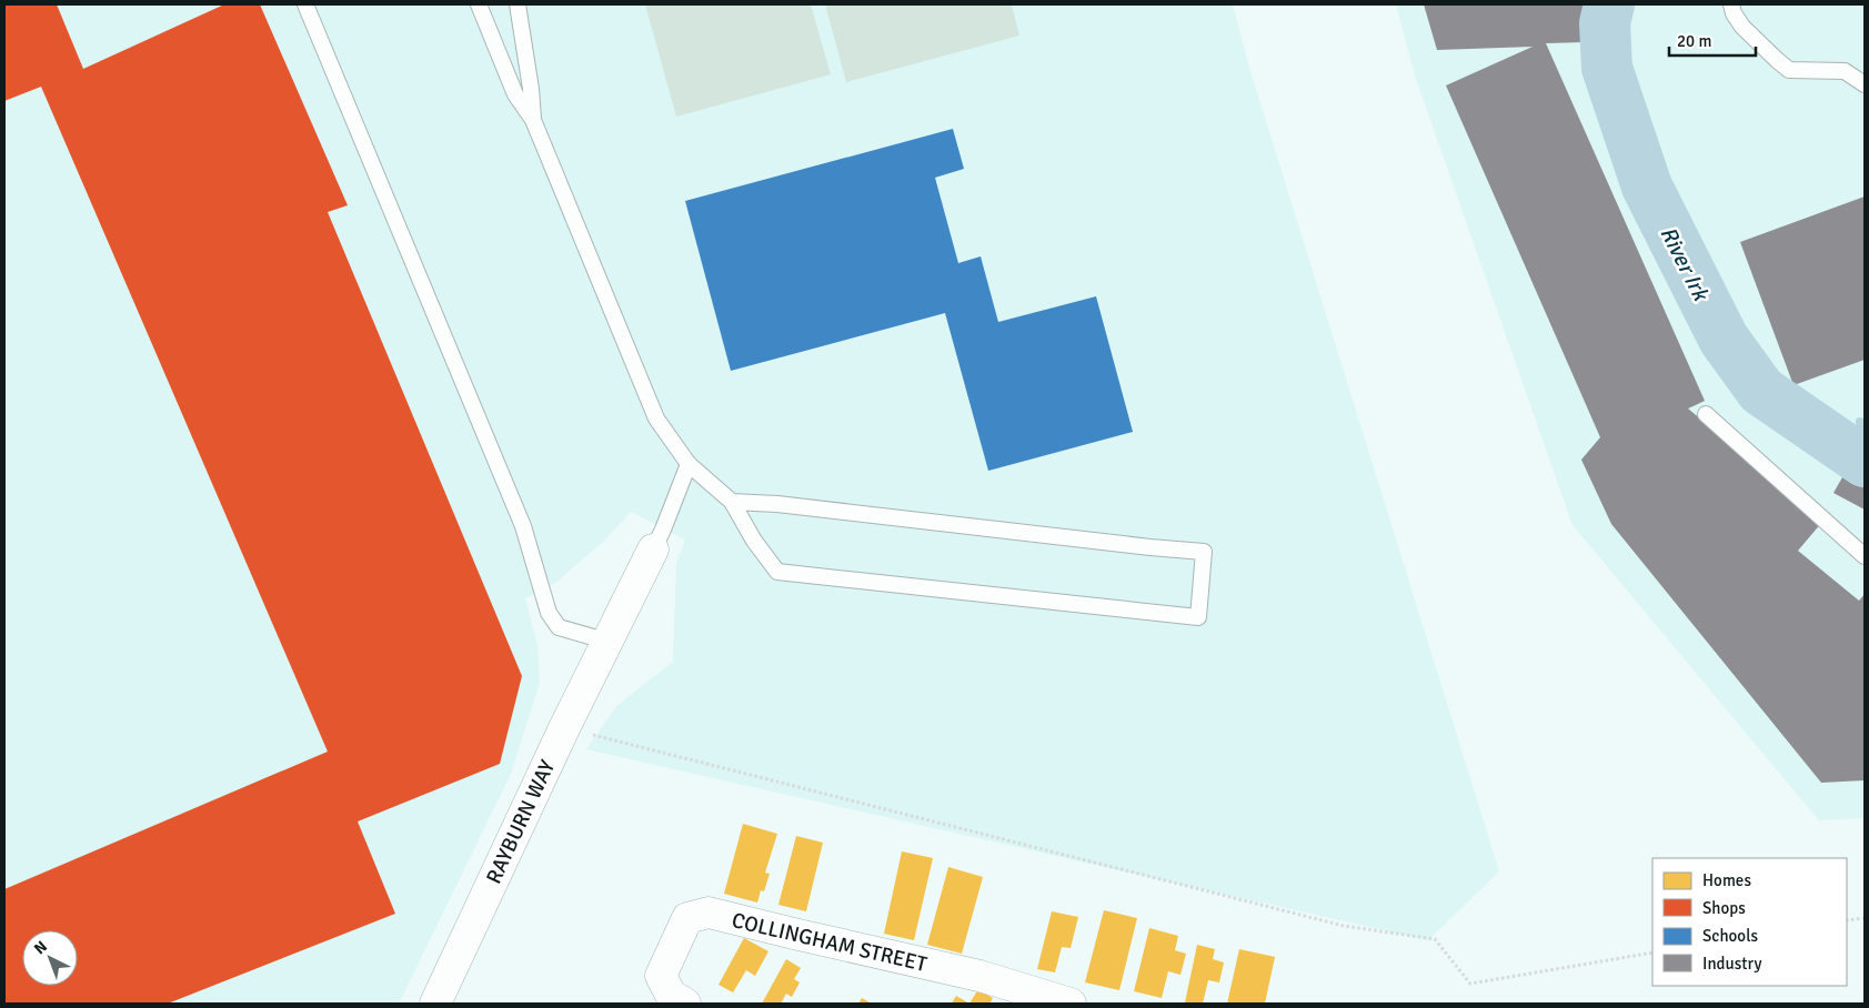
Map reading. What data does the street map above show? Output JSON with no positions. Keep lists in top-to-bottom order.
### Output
{
  "streets": {
    "street": ["RAYBURN WAY", "COLLINGHAM STREET"]
  },
  "water": ["River Irk"],
  "legend": [
    "Homes",
    "Shops",
    "Schools",
    "Industry"
  ],
  "scale_bar": "20 m",
  "north": "top left"
}
